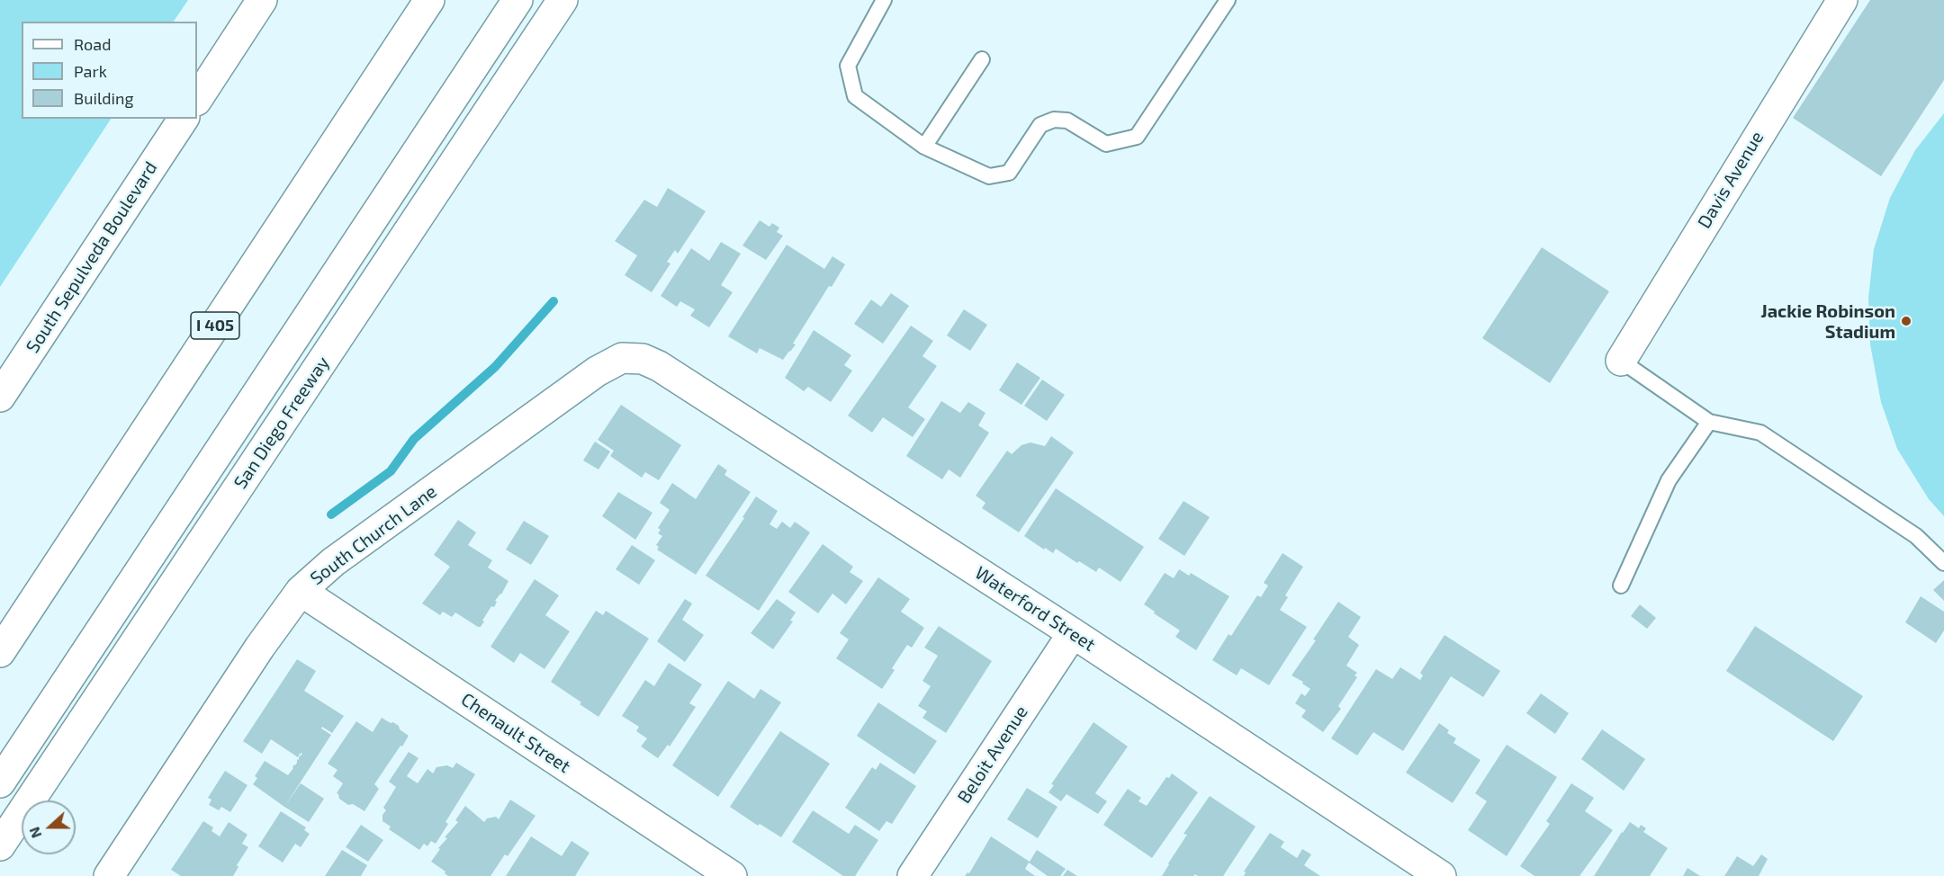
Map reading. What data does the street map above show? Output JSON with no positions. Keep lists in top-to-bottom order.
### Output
{
  "streets": {
    "main road": [
      "Davis Avenue",
      "South Sepulveda Boulevard",
      "I 405",
      "San Diego Freeway",
      "South Church Lane",
      "Waterford Street",
      "Chenault Street",
      "Beloit Avenue"
    ]
  },
  "crossings": [
    ["South Church Lane", "Waterford Street"],
    ["South Church Lane", "Chenault Street"],
    ["Waterford Street", "Beloit Avenue"]
  ],
  "places": ["Jackie Robinson Stadium"],
  "legend": ["Road", "Park", "Building"],
  "north": "left"
}
